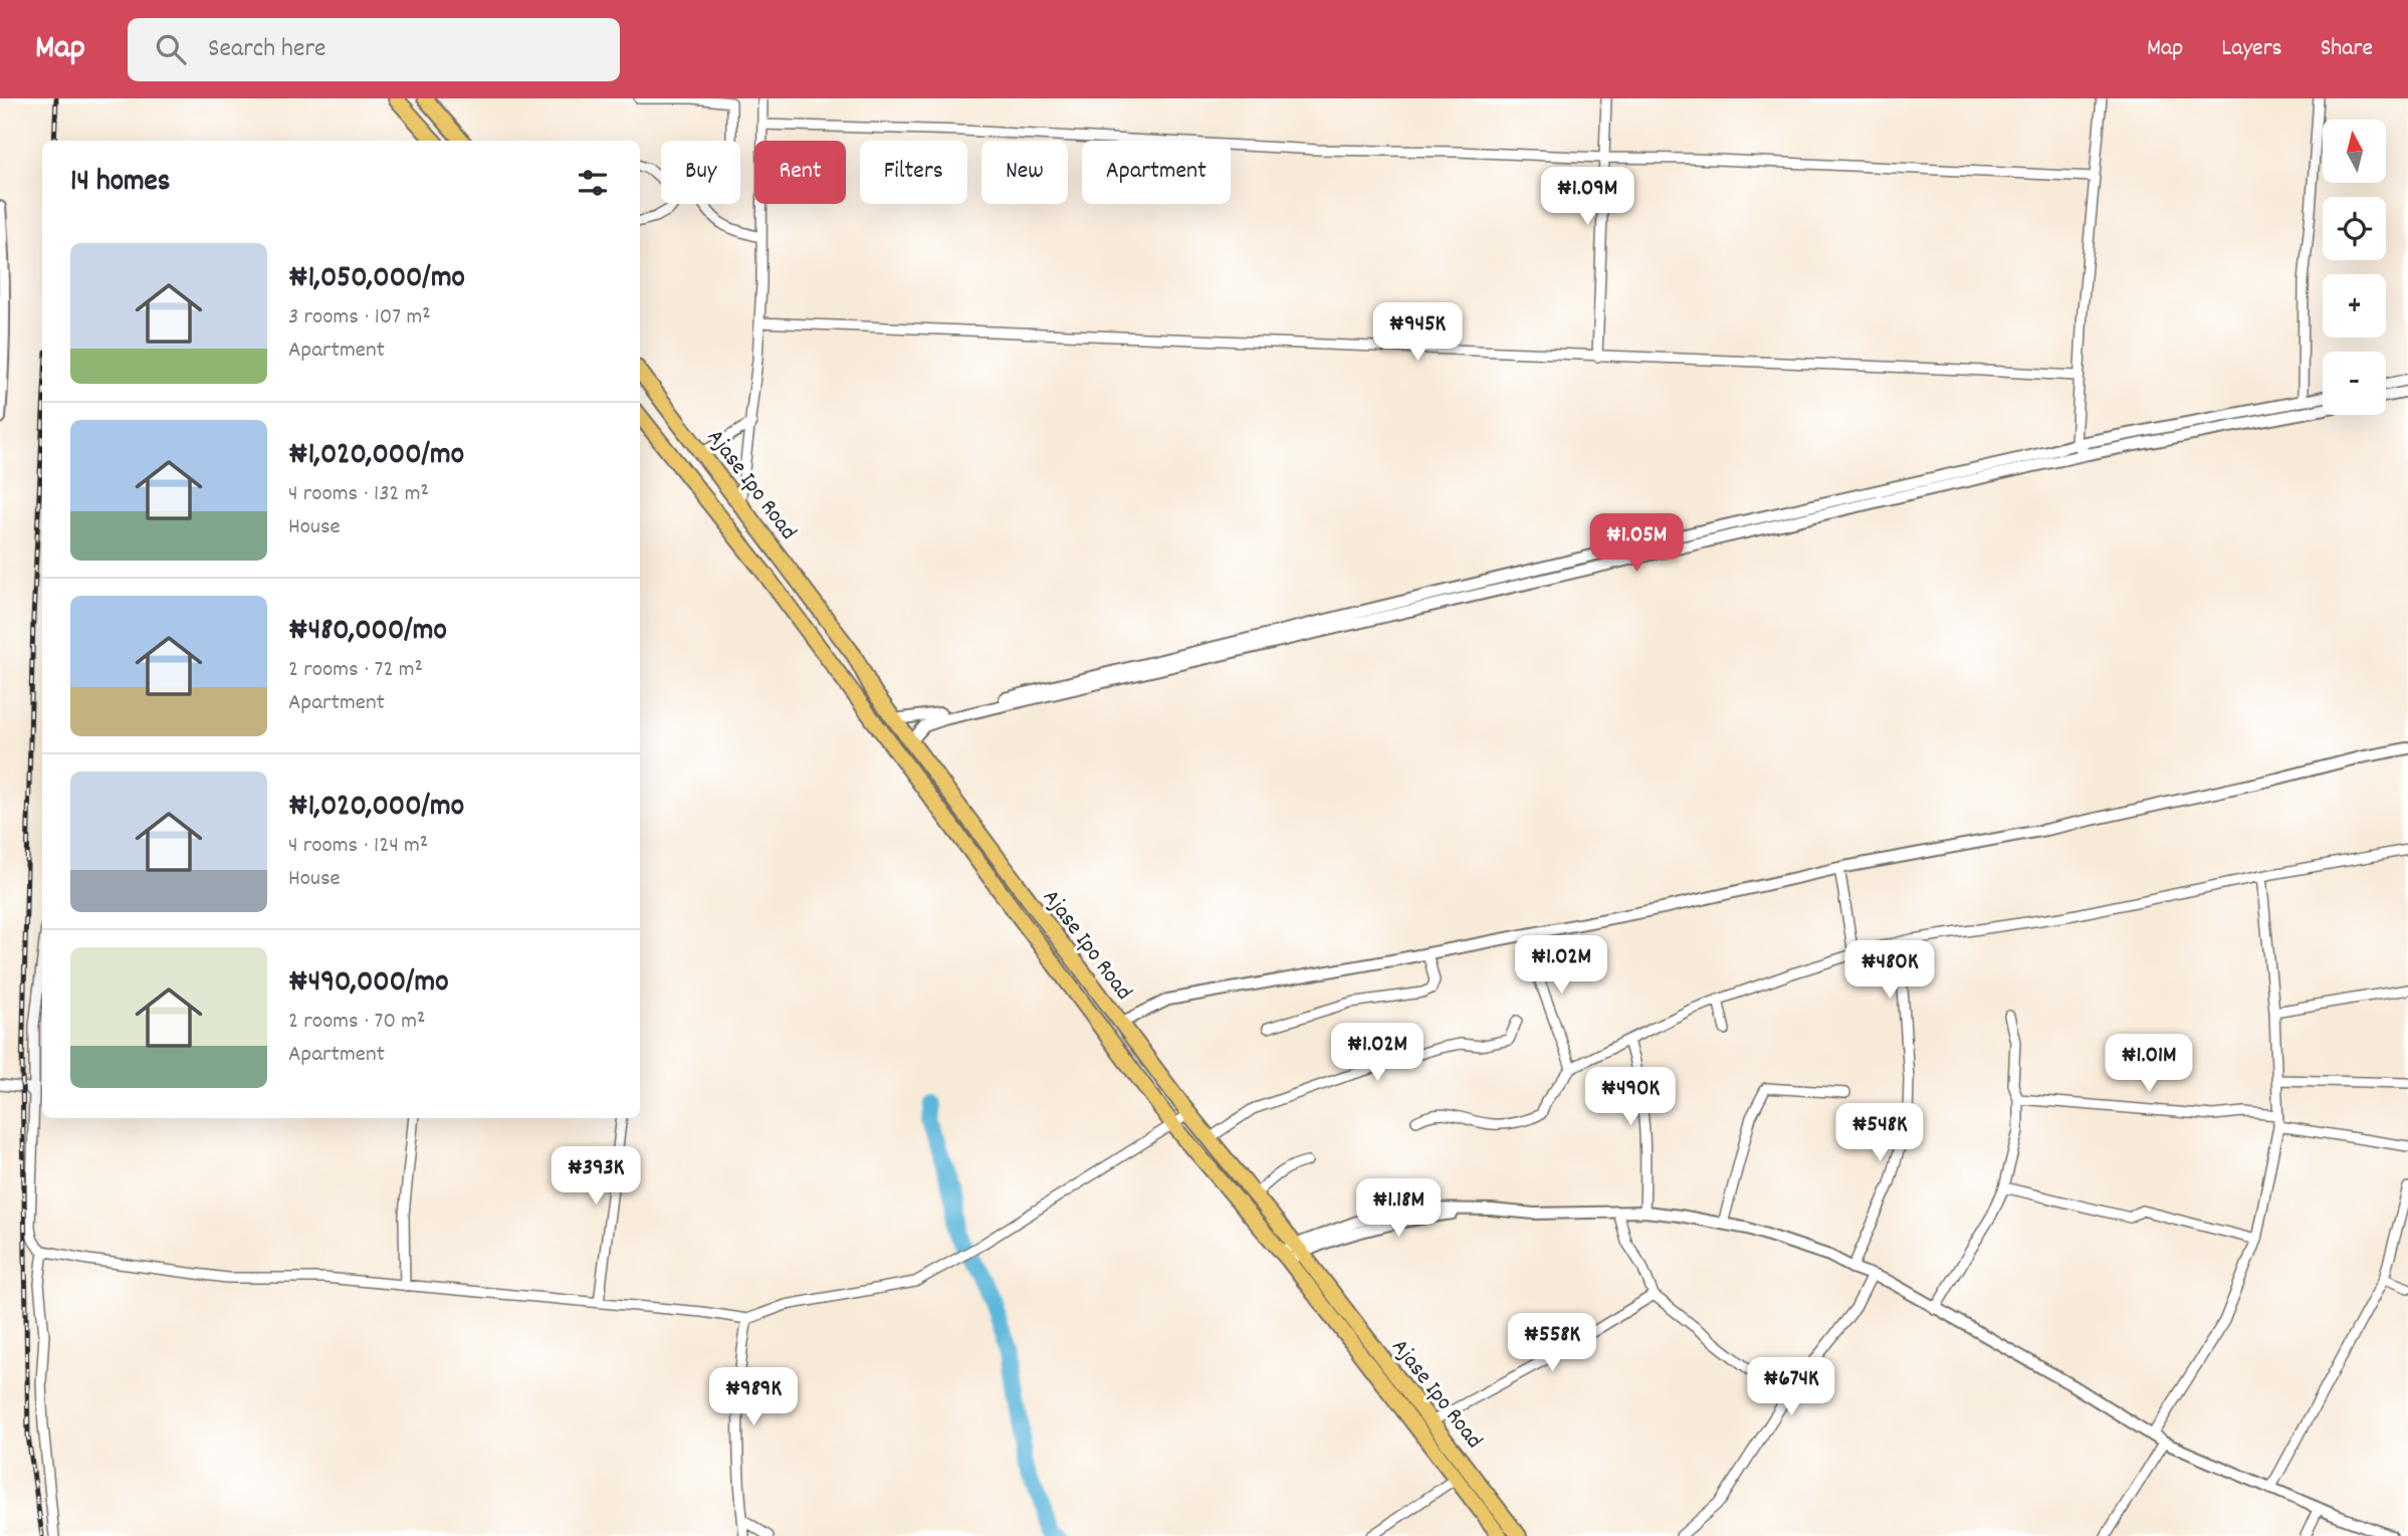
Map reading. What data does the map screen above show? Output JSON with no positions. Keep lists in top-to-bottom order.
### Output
{
  "streets": {
    "highway": ["Ajase Ipo Road"]
  },
  "north": "top",
  "page": {
    "header": "Map",
    "search": "Search here",
    "nav": ["Map", "Layers", "Share"],
    "map_buttons": ["+", "−"],
    "chip": [
      "Buy",
      "Rent",
      "Filters",
      "New",
      "Apartment"
    ],
    "heading": "14 homes",
    "price": [
      "₦1.09M",
      "₦945K",
      "₦1.05M",
      "₦1.02M",
      "₦480K",
      "₦1.02M",
      "₦1.01M",
      "₦490K",
      "₦548K",
      "₦393K",
      "₦1.18M",
      "₦558K",
      "₦674K",
      "₦989K"
    ],
    "list": [
      {
        "name": "₦1,050,000/mo",
        "note": "3 rooms · 107 m² · Apartment"
      },
      {
        "name": "₦1,020,000/mo",
        "note": "4 rooms · 132 m² · House"
      },
      {
        "name": "₦480,000/mo",
        "note": "2 rooms · 72 m² · Apartment"
      },
      {
        "name": "₦1,020,000/mo",
        "note": "4 rooms · 124 m² · House"
      },
      {
        "name": "₦490,000/mo",
        "note": "2 rooms · 70 m² · Apartment"
      }
    ]
  }
}
